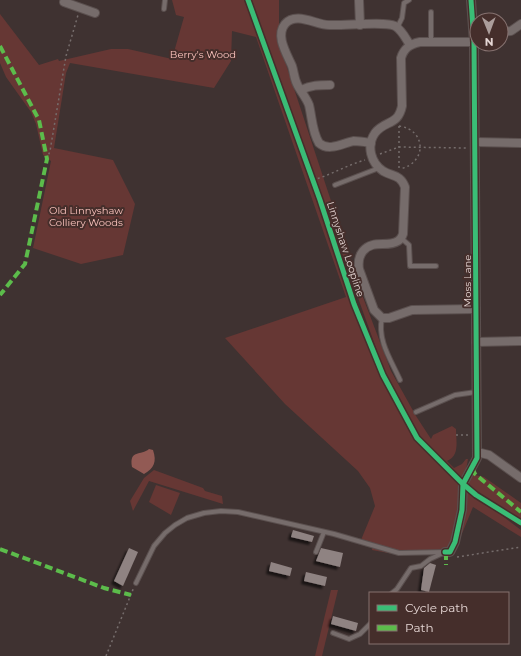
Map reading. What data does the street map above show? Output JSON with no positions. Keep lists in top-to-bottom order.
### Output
{
  "streets": {
    "street": ["Moss Lane"],
    "cycle path": ["Linnyshaw Loopline"]
  },
  "parks": ["Berry's Wood", "Old Linnyshaw Colliery Woods"],
  "legend": ["Cycle path", "Path"],
  "north": "bottom"
}
